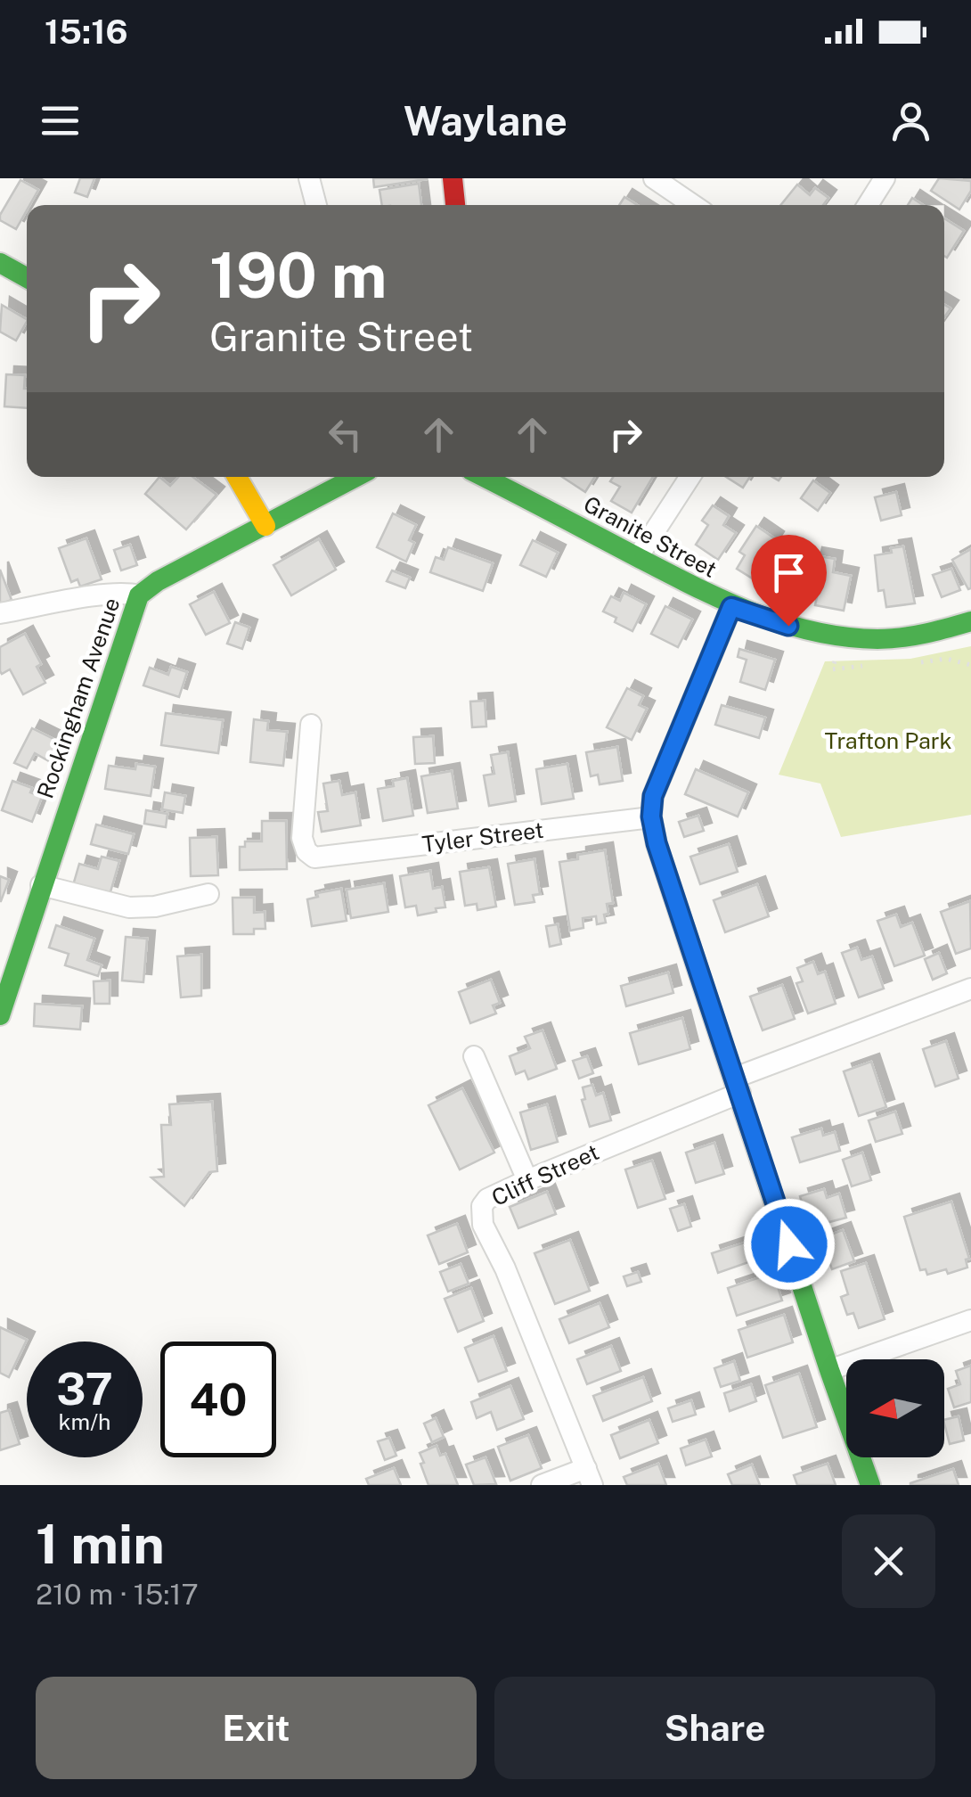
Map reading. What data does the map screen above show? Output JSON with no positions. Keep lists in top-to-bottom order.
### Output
{
  "streets": {
    "street": [
      "Granite Street",
      "Rockingham Avenue",
      "Tyler Street",
      "Cliff Street"
    ]
  },
  "parks": ["Trafton Park"],
  "north": "left",
  "page": {
    "status": "15:16",
    "header": "Waylane",
    "turn": ["190 m", "Granite Street"],
    "speed": "37 km/h",
    "limit": "40",
    "heading": ["1 min", "210 m · 15:17"],
    "buttons": ["Exit", "Share"]
  }
}
